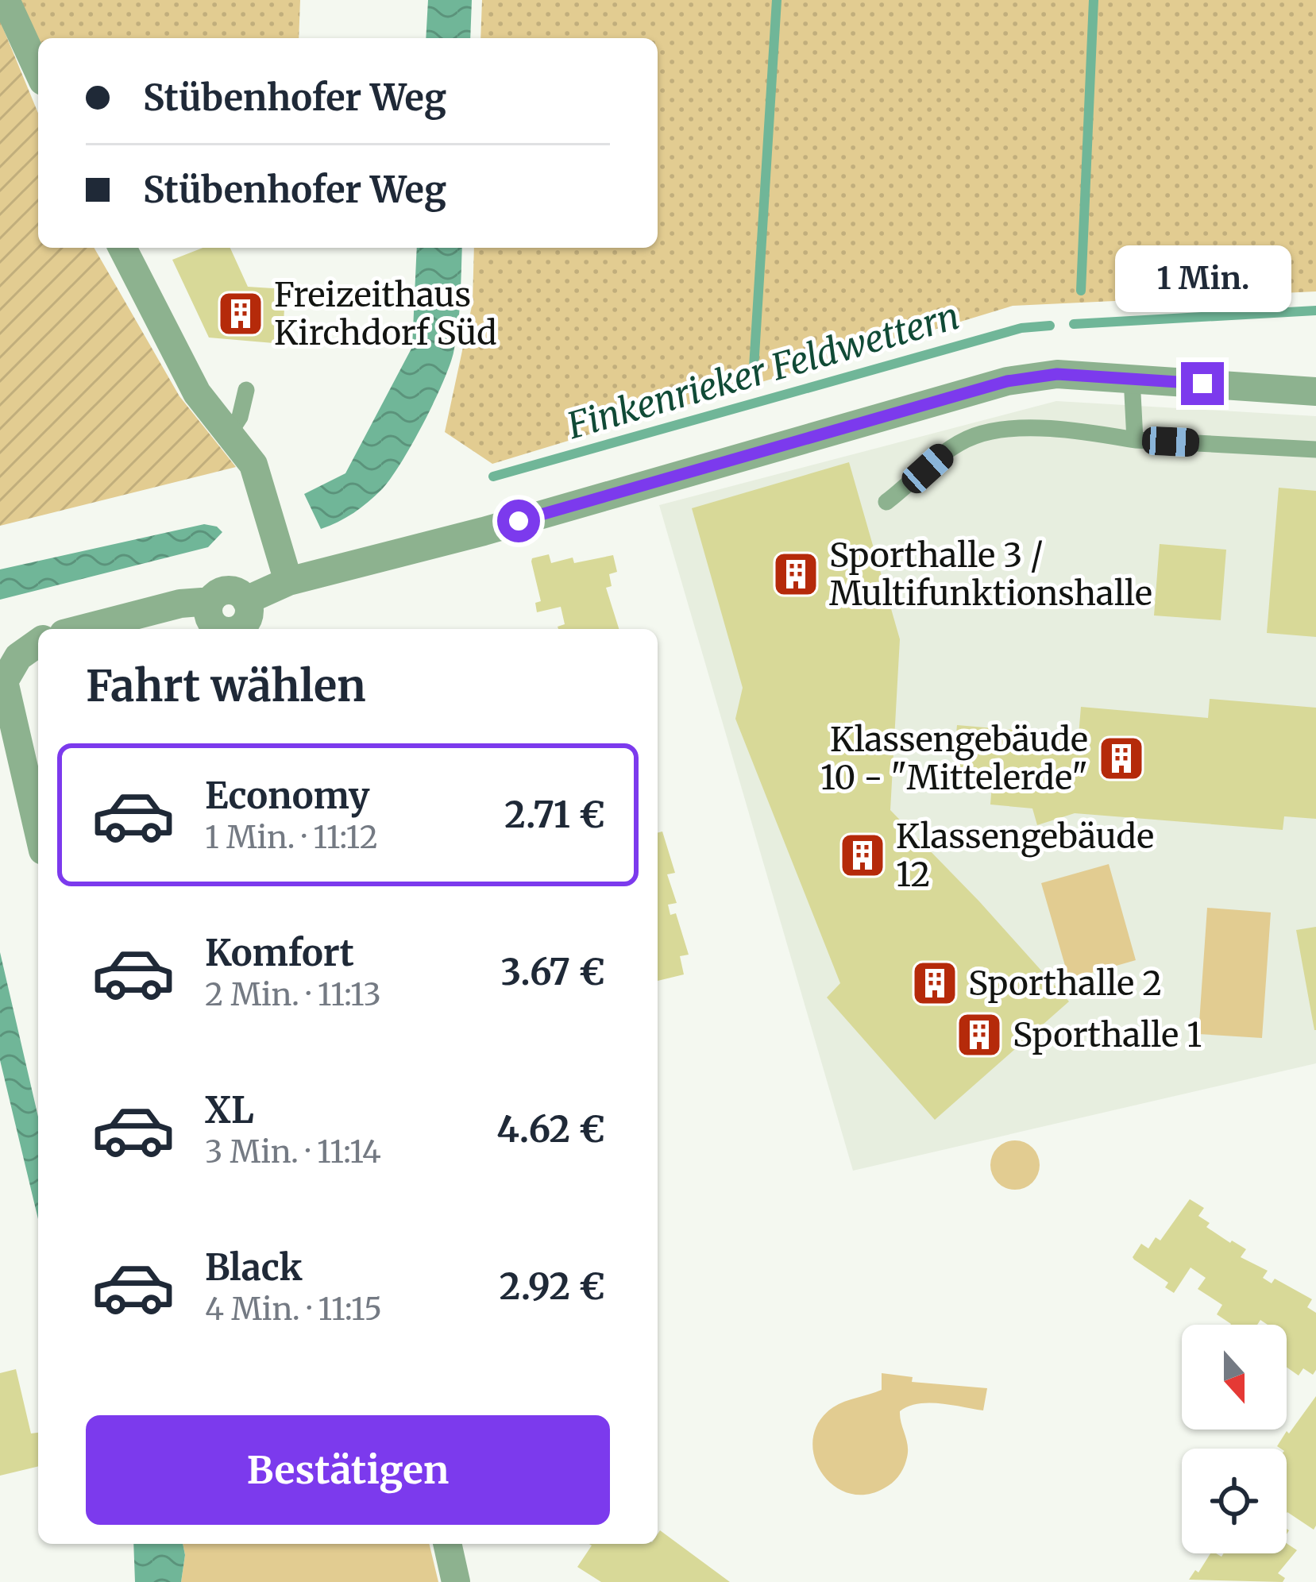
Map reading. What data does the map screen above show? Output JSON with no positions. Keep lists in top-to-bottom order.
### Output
{
  "water": ["Finkenrieker Feldwettern"],
  "places": {
    "building": [
      "Freizeithaus Kirchdorf Süd",
      "Sporthalle 3 / Multifunktionshalle",
      "Klassengebäude 10 - \"Mittelerde\"",
      "Klassengebäude 12",
      "Sporthalle 2",
      "Sporthalle 1"
    ]
  },
  "north": "bottom",
  "page": {
    "banner": ["Stübenhofer Weg", "Stübenhofer Weg"],
    "bubble": "1 Min.",
    "heading": "Fahrt wählen",
    "list": [
      {
        "name": "Economy",
        "note": "1 Min. · 11:12",
        "value": "2.71 €"
      },
      {
        "name": "Komfort",
        "note": "2 Min. · 11:13",
        "value": "3.67 €"
      },
      {
        "name": "XL",
        "note": "3 Min. · 11:14",
        "value": "4.62 €"
      },
      {
        "name": "Black",
        "note": "4 Min. · 11:15",
        "value": "2.92 €"
      }
    ],
    "buttons": "Bestätigen"
  }
}
